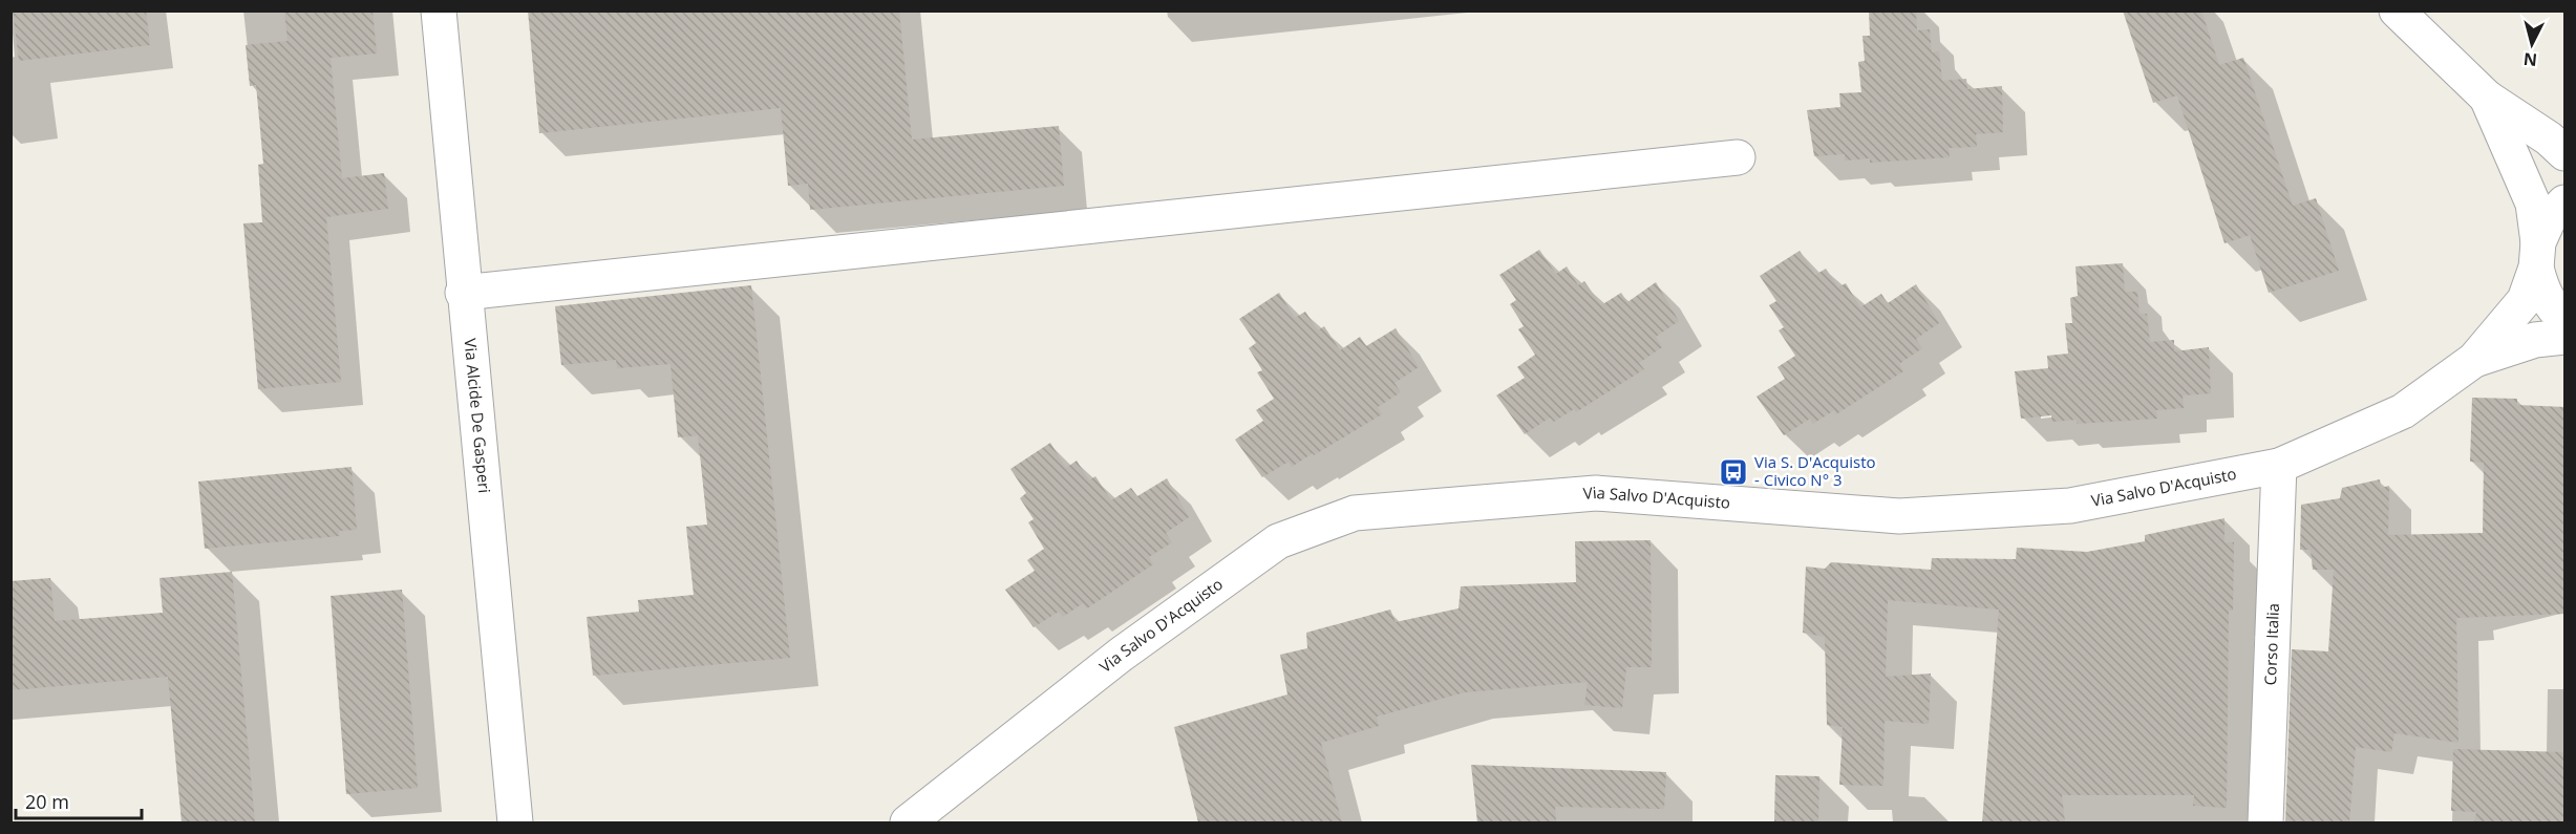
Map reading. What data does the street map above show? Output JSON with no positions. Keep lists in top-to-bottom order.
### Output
{
  "streets": {
    "street": ["Via Alcide De Gasperi", "Via Salvo D'Acquisto", "Corso Italia"]
  },
  "crossings": [
    ["Via Salvo D'Acquisto", "Corso Italia"]
  ],
  "places": {
    "bus stop": ["Via S. D'Acquisto - Civico N° 3"]
  },
  "scale_bar": "20 m",
  "north": "bottom"
}
